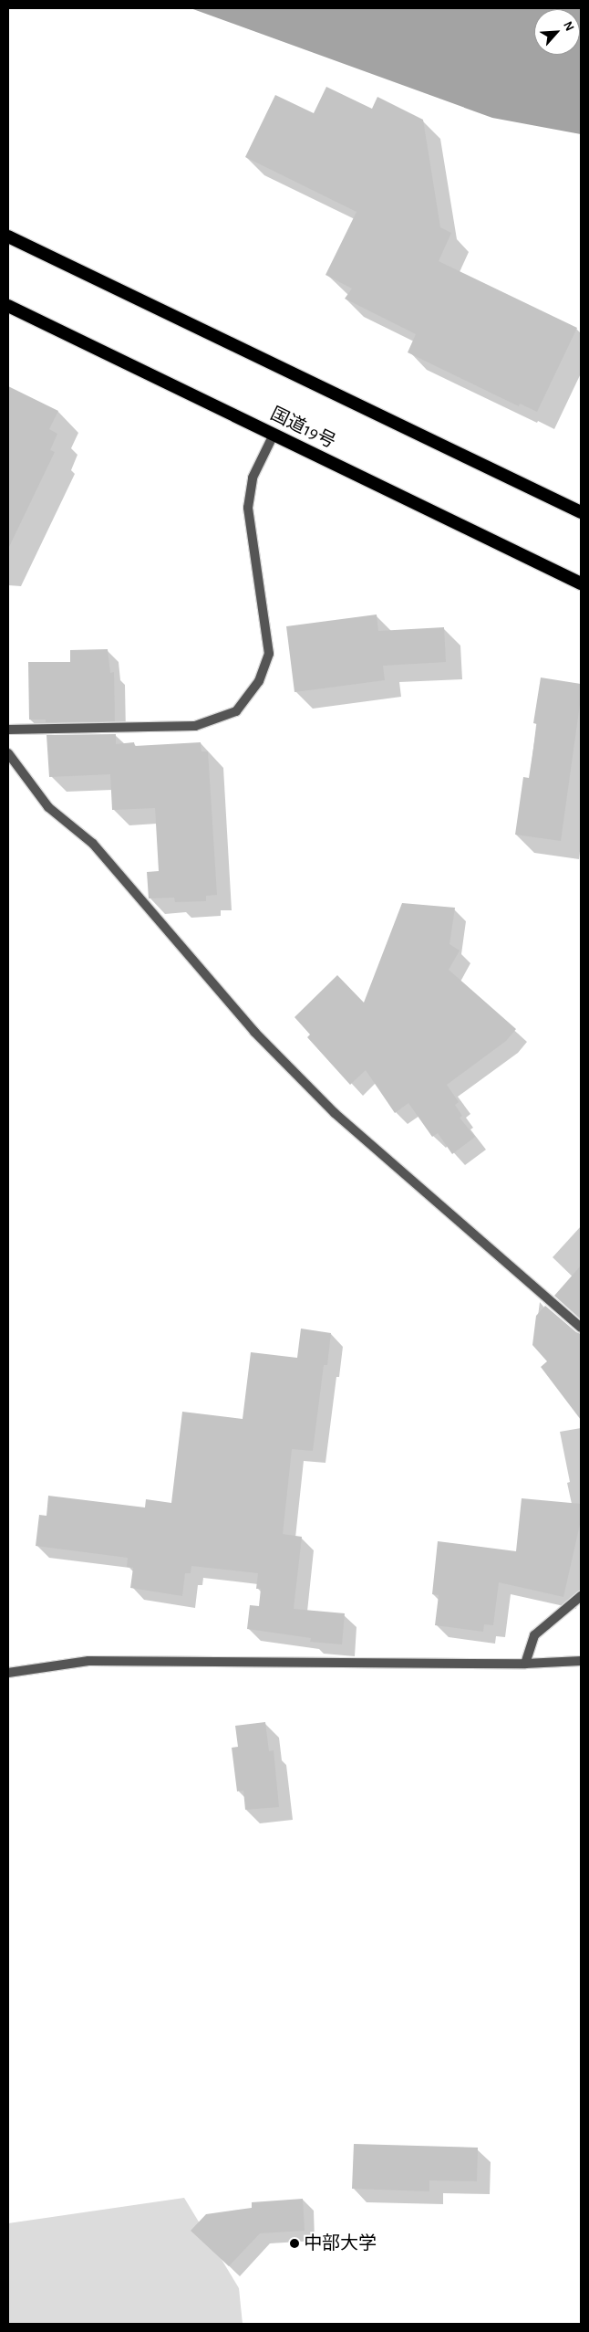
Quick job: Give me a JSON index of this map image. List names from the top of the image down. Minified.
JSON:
{"streets":{"highway":["国道19号"]},"places":["中部大学"],"north":"top right"}
